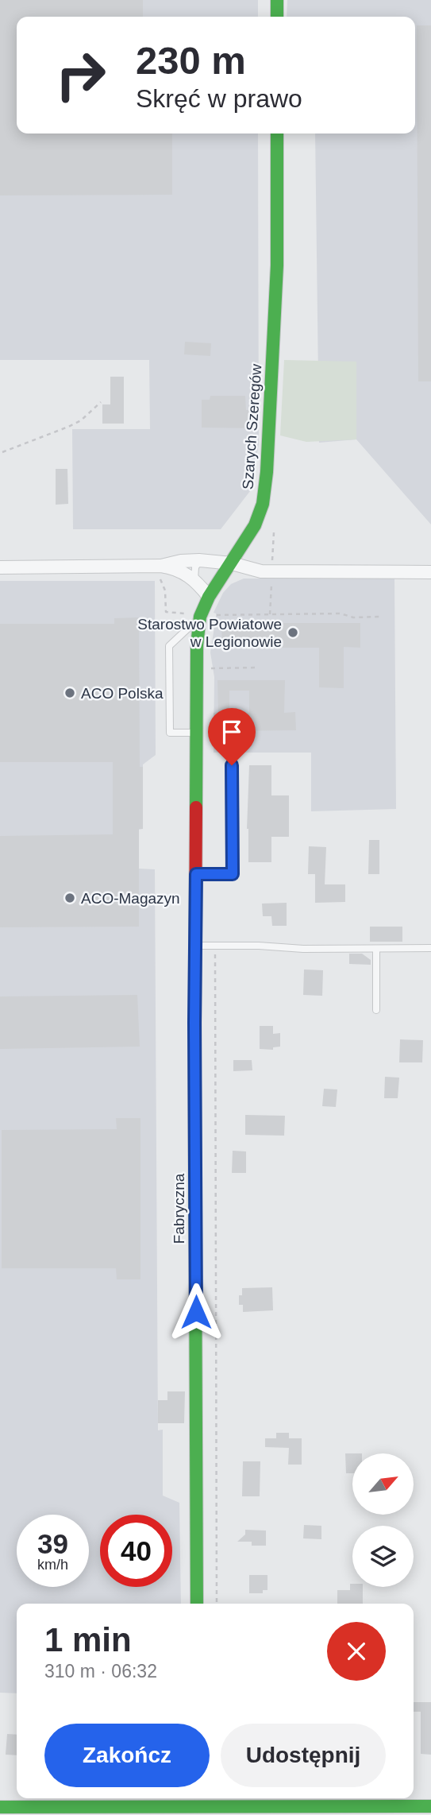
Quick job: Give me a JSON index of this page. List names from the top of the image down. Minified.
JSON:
{"streets":{"street":["Szarych Szeregów","Fabryczna"]},"crossings":[["Szarych Szeregów","Fabryczna"]],"places":["Starostwo Powiatowe w Legionowie","ACO Polska","ACO-Magazyn"],"north":"top right","page":{"turn":["230 m","Skręć w prawo"],"speed":"39 km/h","limit":"40","heading":["1 min","310 m · 06:32"],"buttons":["Zakończ","Udostępnij"]}}
